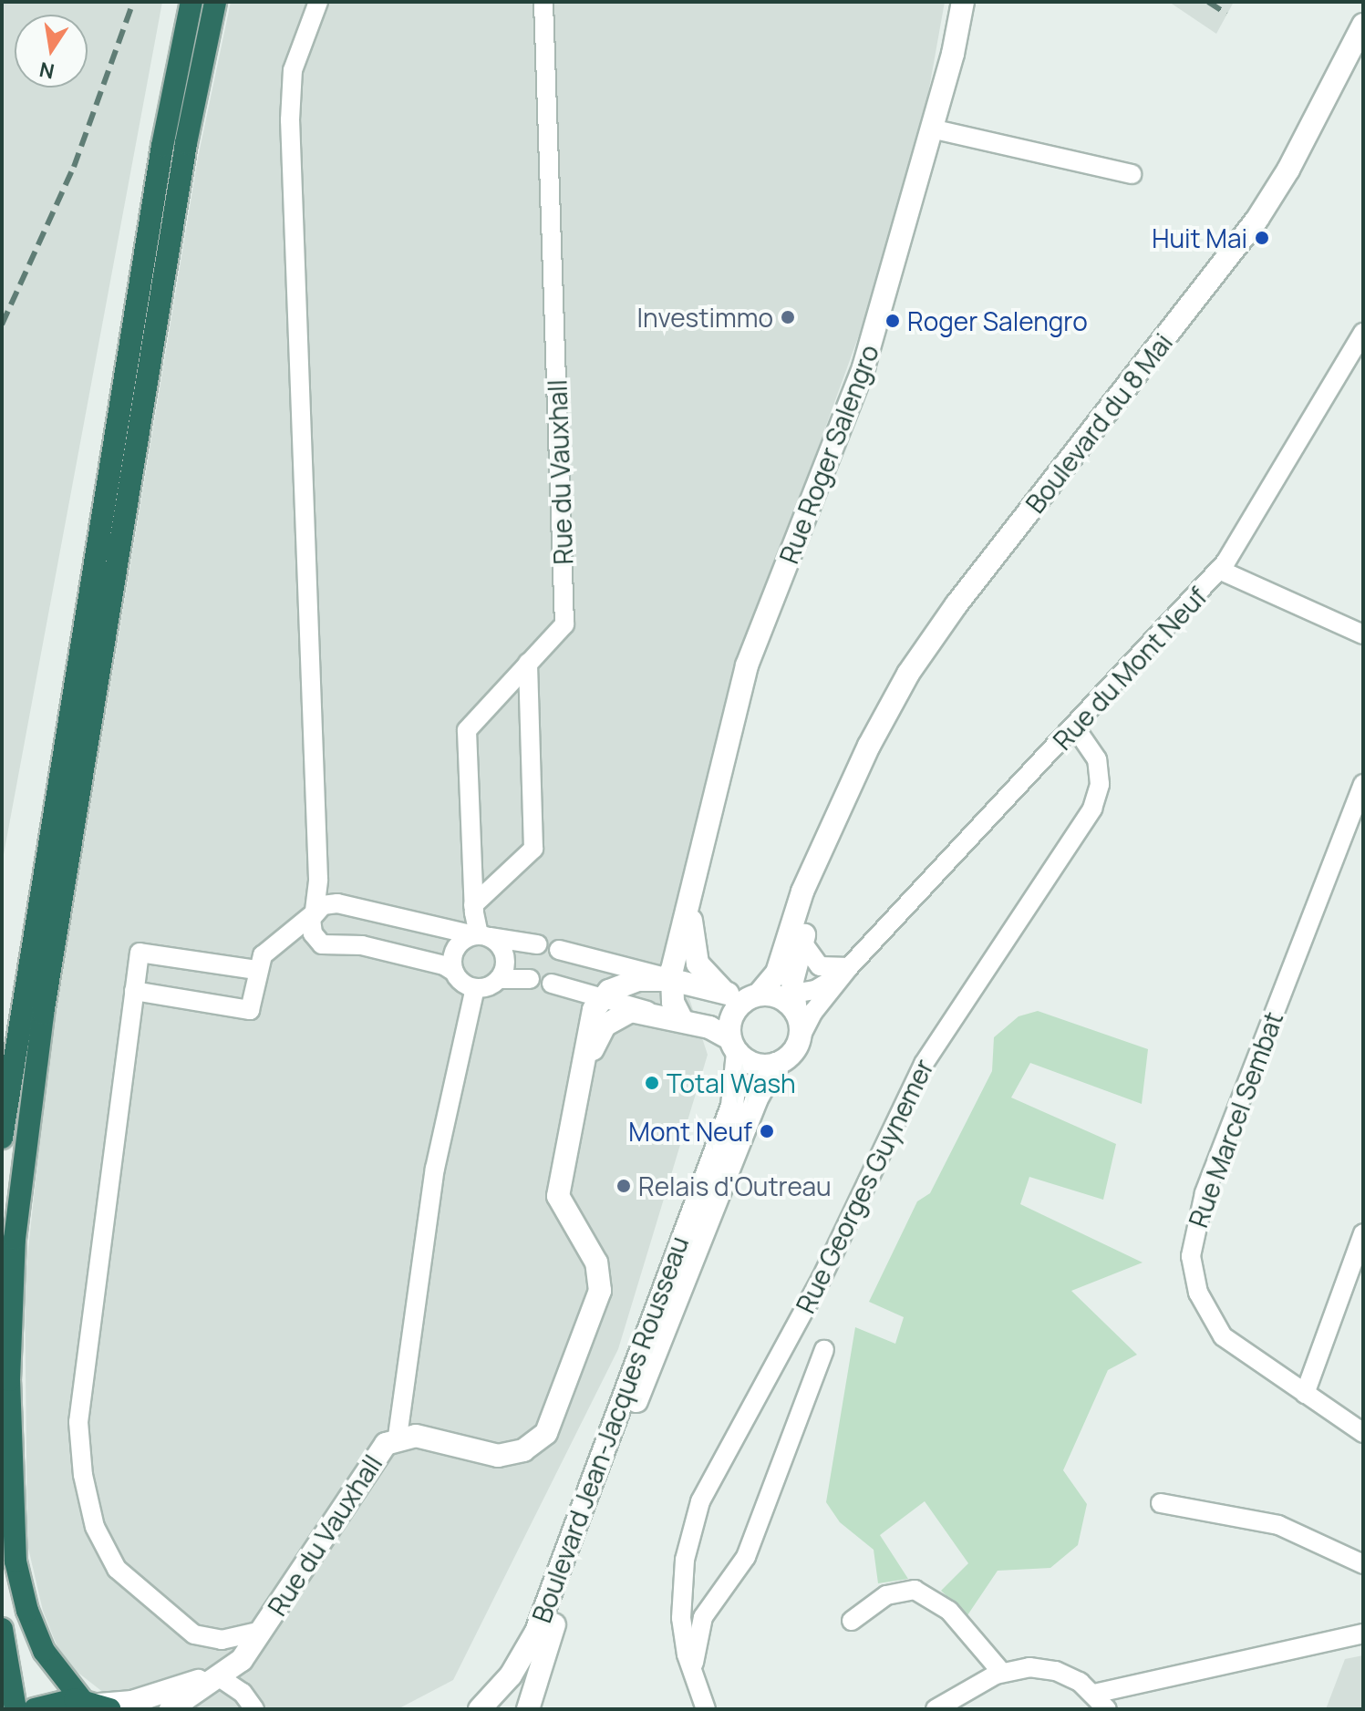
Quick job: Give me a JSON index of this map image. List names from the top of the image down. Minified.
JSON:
{"streets":{"main road":["Boulevard du 8 Mai","Rue Roger Salengro","Rue du Vauxhall","Boulevard Jean-Jacques Rousseau"],"street":["Rue du Mont Neuf","Rue Marcel Sembat","Rue Georges Guynemer"]},"crossings":[["Boulevard du 8 Mai","Rue du Vauxhall"],["Boulevard du 8 Mai","Rue du Mont Neuf"],["Boulevard du 8 Mai","Boulevard Jean-Jacques Rousseau"],["Rue Roger Salengro","Rue du Vauxhall"],["Rue du Vauxhall","Rue du Mont Neuf"],["Rue du Vauxhall","Boulevard Jean-Jacques Rousseau"],["Rue du Mont Neuf","Rue Georges Guynemer"],["Rue du Mont Neuf","Boulevard Jean-Jacques Rousseau"]],"places":["Huit Mai","Investimmo","Roger Salengro","Total Wash","Mont Neuf","Relais d'Outreau"],"north":"bottom"}
